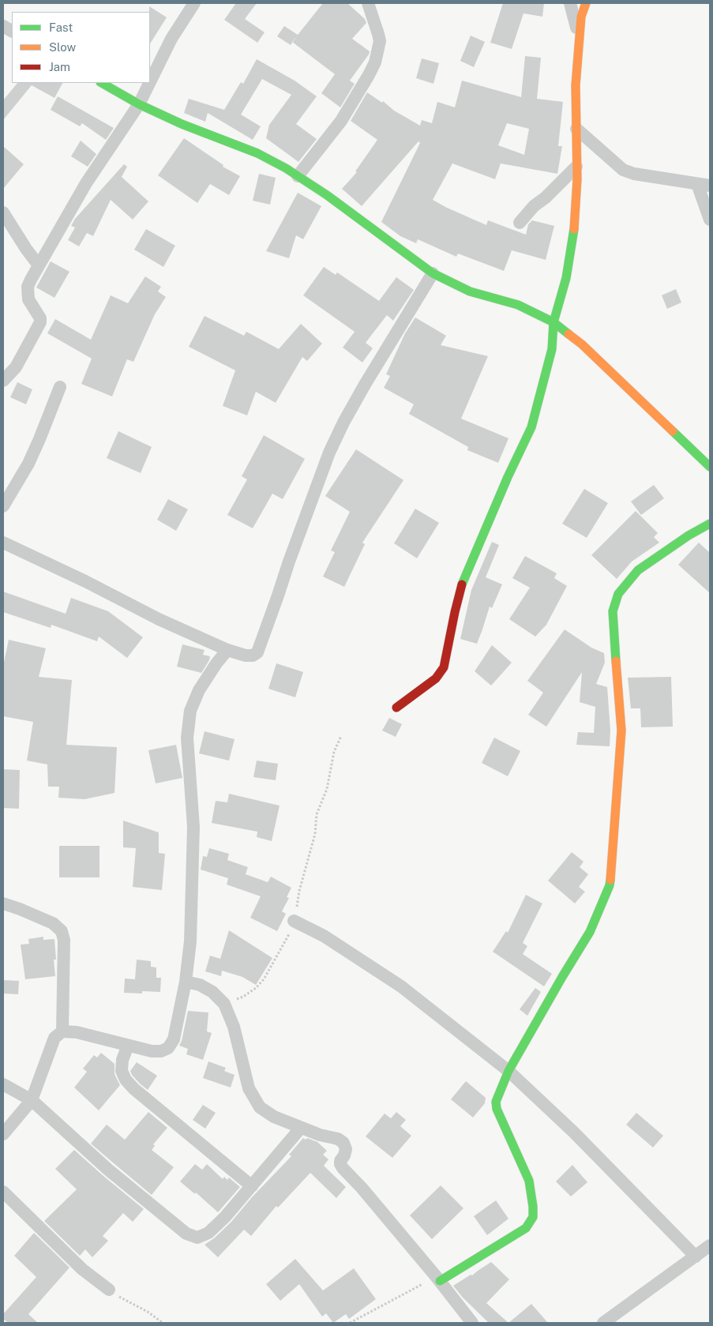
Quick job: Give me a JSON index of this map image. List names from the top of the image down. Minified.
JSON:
{"legend":["Fast","Slow","Jam"]}
